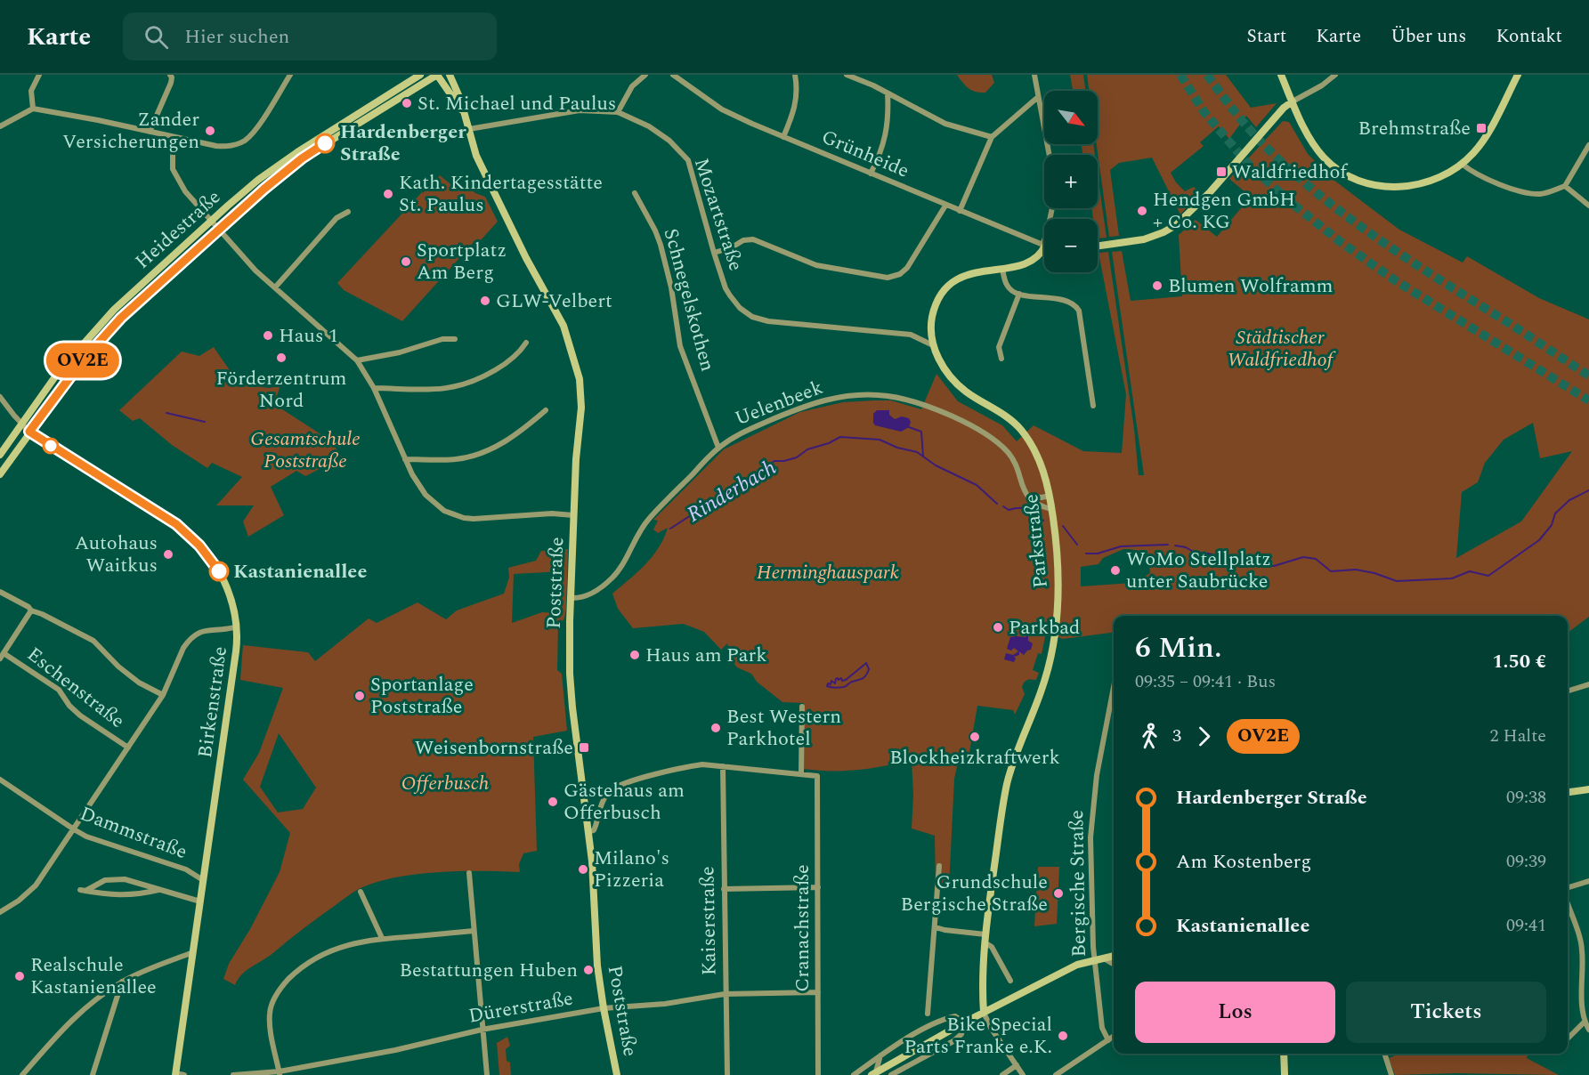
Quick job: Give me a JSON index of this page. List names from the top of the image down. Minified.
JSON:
{"streets":{"street":["Grünheide","Mozartstraße","Heidestraße","Schnegelskothen","Uelenbeek","Parkstraße","Poststraße","Eschenstraße","Birkenstraße","Dammstraße","Bergische Straße","Kaiserstraße","Cranachstraße","Dürerstraße"]},"crossings":[["Mozartstraße","Parkstraße"],["Mozartstraße","Poststraße"],["Heidestraße","Poststraße"],["Heidestraße","Birkenstraße"],["Schnegelskothen","Uelenbeek"],["Uelenbeek","Poststraße"],["Poststraße","Dürerstraße"],["Birkenstraße","Dammstraße"],["Kaiserstraße","Dürerstraße"],["Cranachstraße","Dürerstraße"]],"water":["Rinderbach"],"parks":["Städtischer Waldfriedhof","Gesamtschule Poststraße","Herminghauspark","Offerbusch"],"places":{"other":["St. Michael und Paulus","Zander Versicherungen","Hardenberger Straße","Kath. Kindertagesstätte St. Paulus","Hendgen GmbH + Co. KG","Sportplatz Am Berg","Blumen Wolframm","GLW-Velbert","Haus 1","Förderzentrum Nord","Autohaus Waitkus","WoMo Stellplatz unter Saubrücke","Kastanienallee","Parkbad","Haus am Park","Sportanlage Poststraße","Best Western Parkhotel","Blockheizkraftwerk","Gästehaus am Offerbusch","Milano's Pizzeria","Grundschule Bergische Straße","Bestattungen Huben","Realschule Kastanienallee","Bike Special Parts Franke e.K."],"transit":["Brehmstraße","Waldfriedhof","Weisenbornstraße"]},"lines":["bus line OV2E"],"north":"bottom right","page":{"header":"Karte","search":"Hier suchen","nav":["Start","Karte","Über uns","Kontakt"],"on_map":"OV2E","map_buttons":["+","−"],"heading":["6 Min.","09:35 – 09:41 · Bus","1.50 €"],"legs":["3","OV2E","2 Halte"],"list":[{"name":"Hardenberger Straße","value":"09:38"},{"name":"Am Kostenberg","value":"09:39"},{"name":"Kastanienallee","value":"09:41"}],"buttons":["Los","Tickets"]}}
